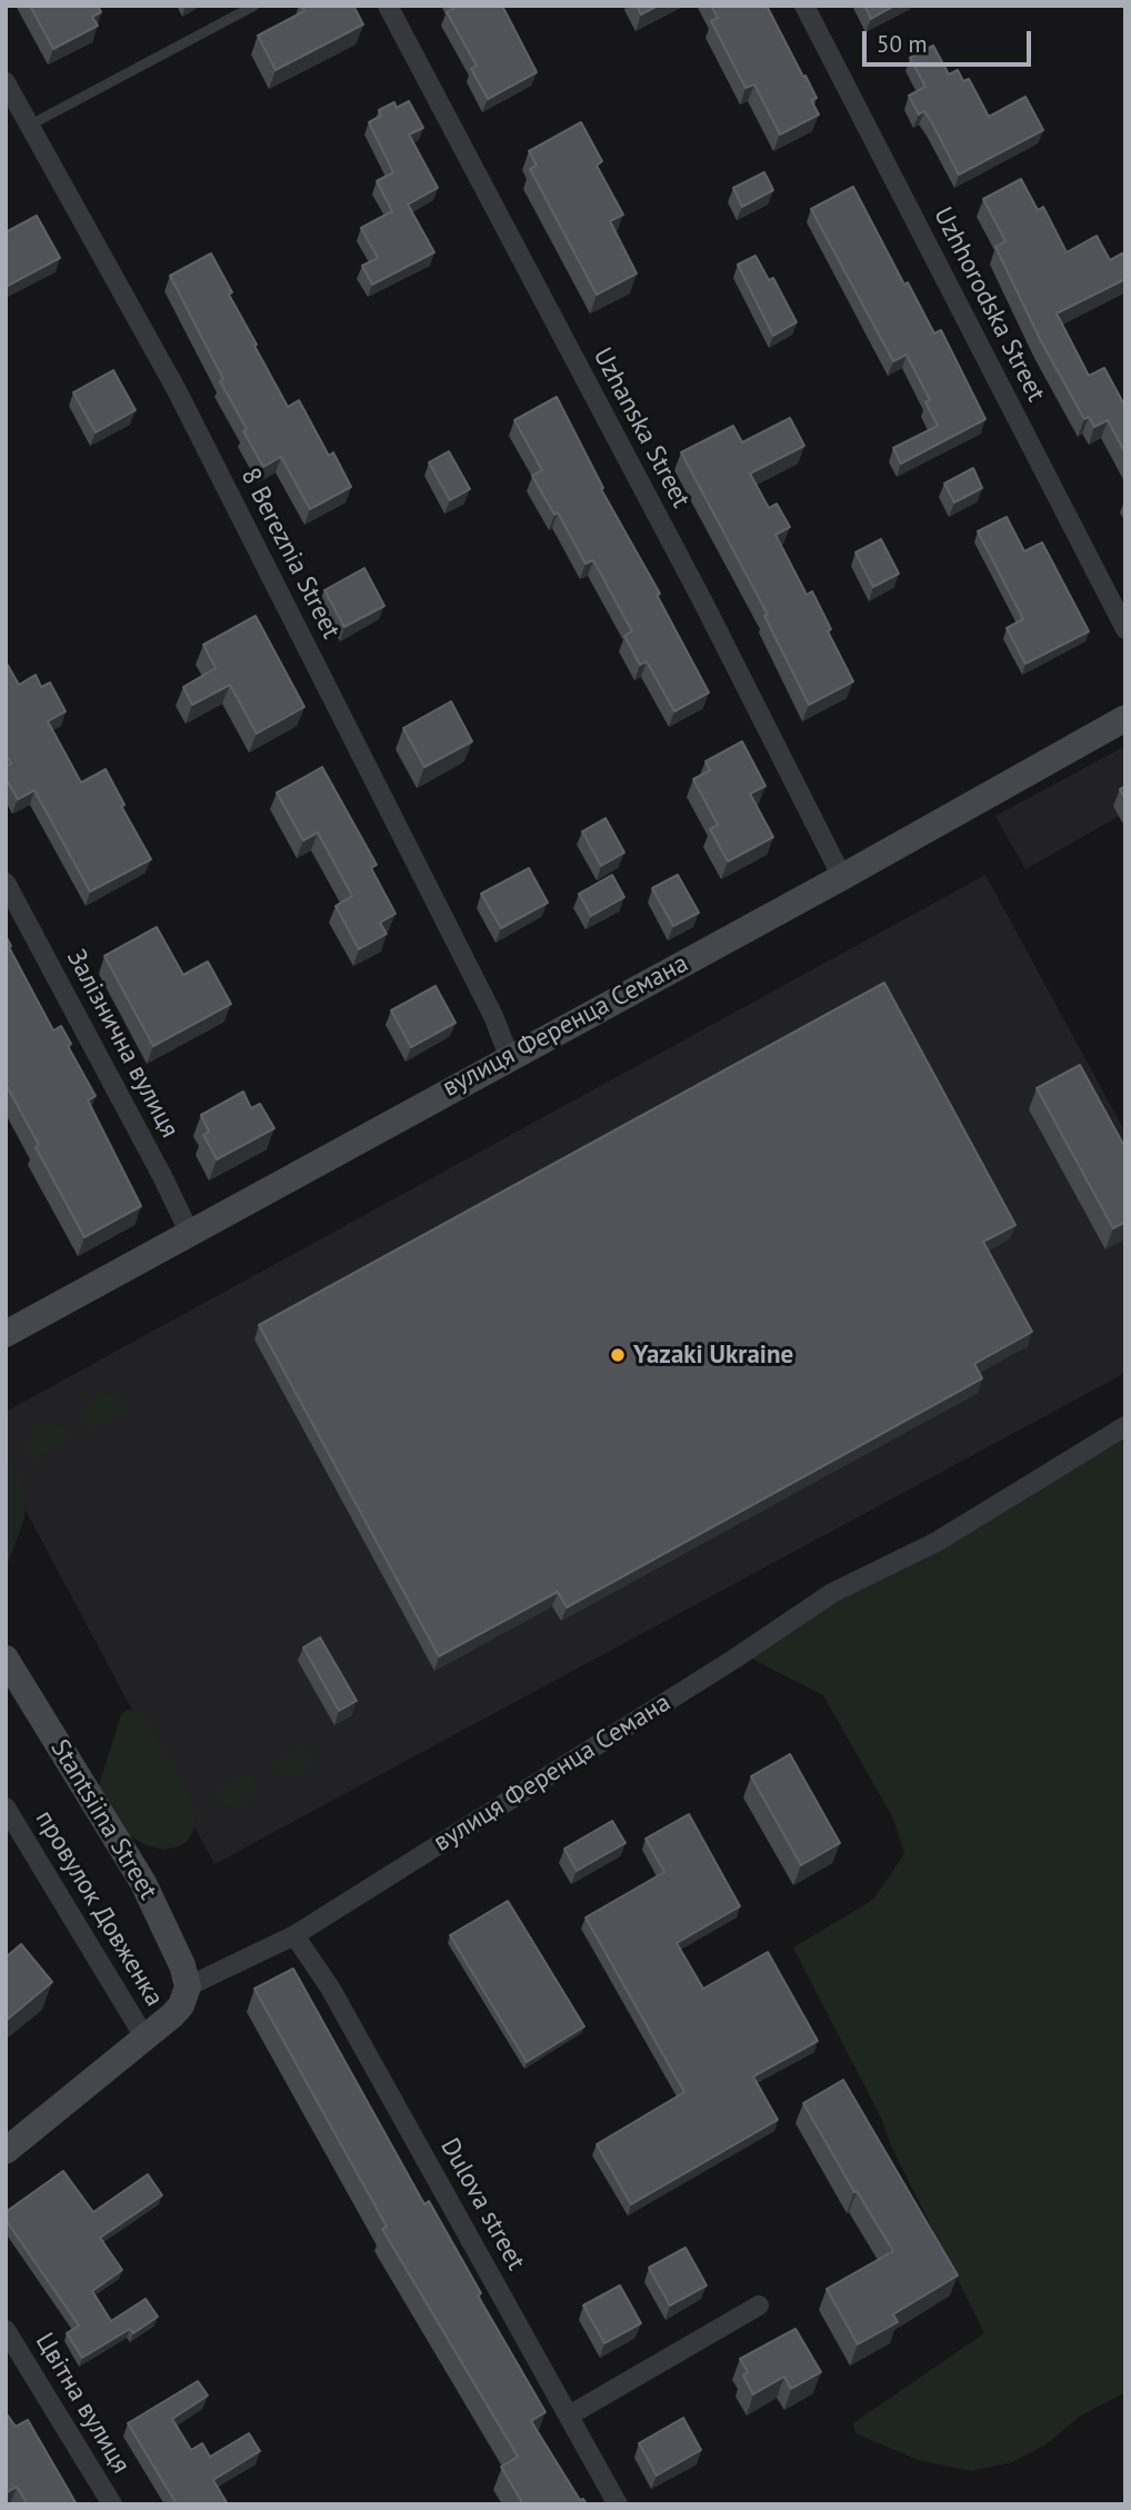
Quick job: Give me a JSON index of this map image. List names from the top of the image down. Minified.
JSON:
{"streets":{"street":["Uzhhorodska Street","Uzhanska Street","8 Bereznia Street","вулиця Ференца Семана","Залізнична вулиця","Stantsiina Street","провулок Довженка","Dulova street","Цвітна вулиця"]},"crossings":[["Uzhanska Street","вулиця Ференца Семана"],["8 Bereznia Street","вулиця Ференца Семана"],["вулиця Ференца Семана","Залізнична вулиця"],["вулиця Ференца Семана","Stantsiina Street"],["вулиця Ференца Семана","Dulova street"]],"places":["Yazaki Ukraine"],"scale_bar":"50 m"}
